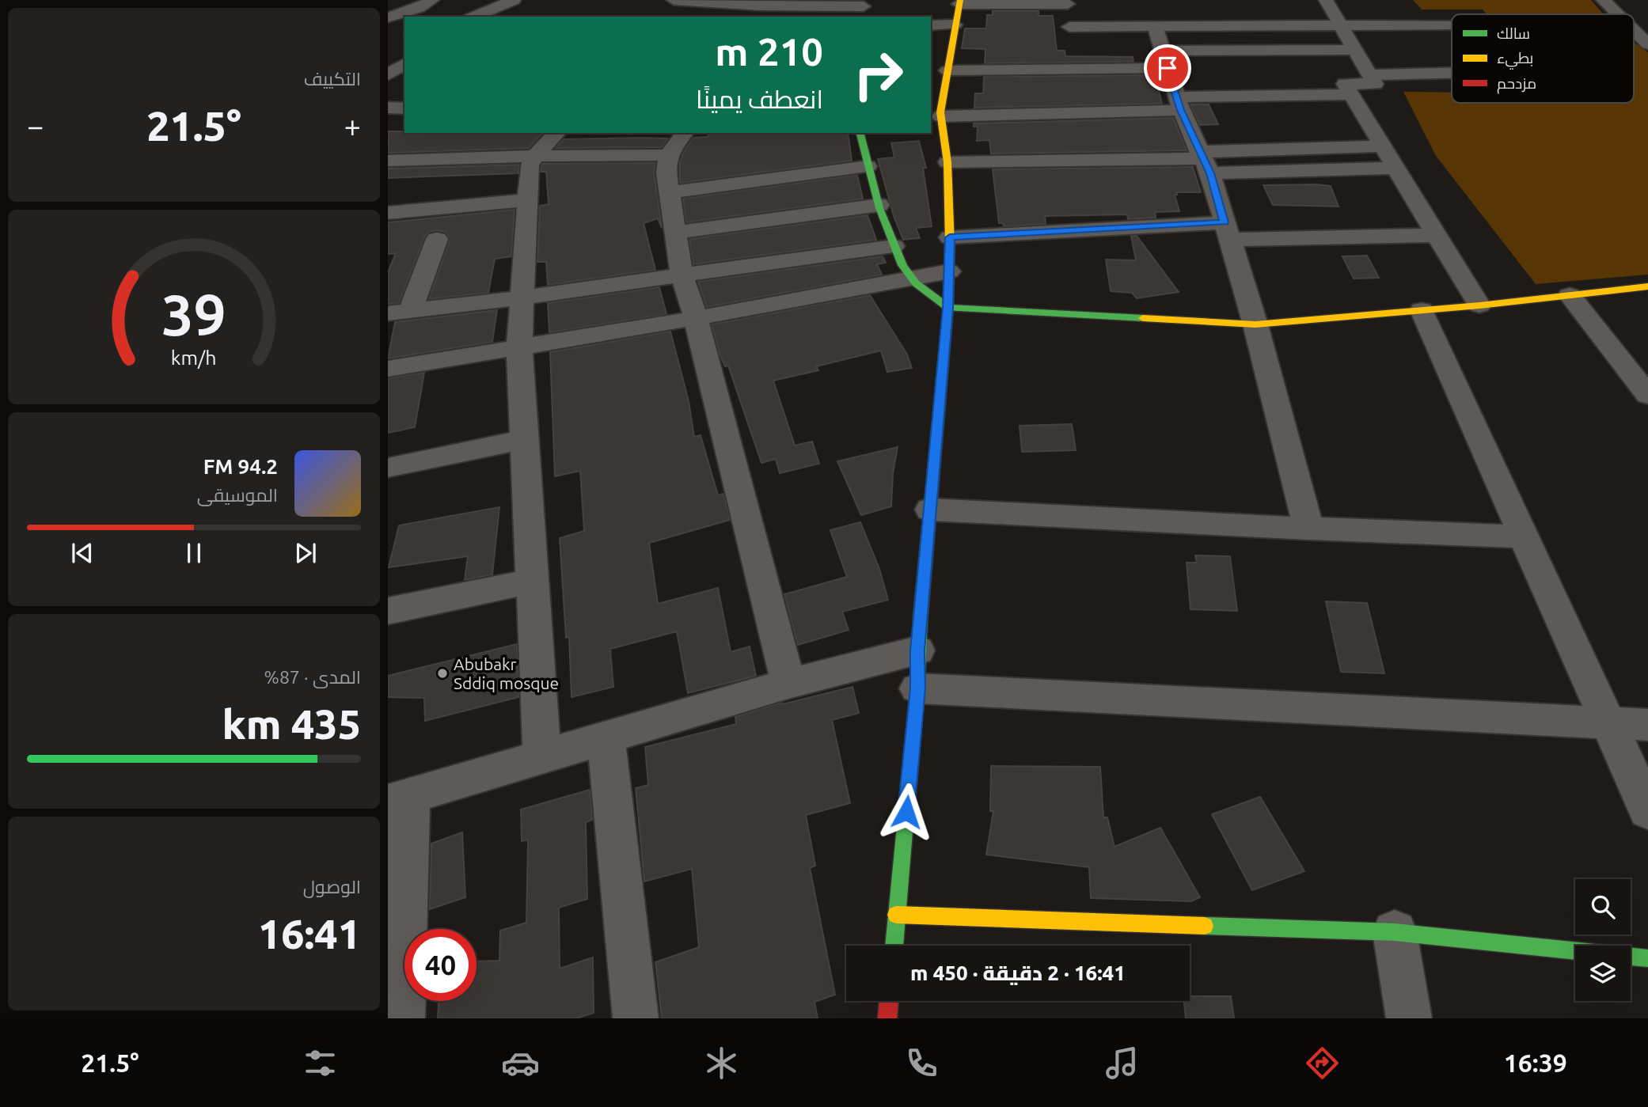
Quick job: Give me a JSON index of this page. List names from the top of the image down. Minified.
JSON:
{"places":["Abubakr Sddiq mosque"],"legend":["سالك","بطيء","مزدحم"],"page":{"tile":["التكييف",["المدى · 87%","435 km"],["الوصول","16:41"]],"turn":["210 m","انعطف يمينًا"],"heat":["−","21.5°","+"],"song":["94.2 FM","الموسيقى"],"limit":"40","trip":"16:41 · 2 دقيقة · 450 m","tabs":["16:39","21.5°"],"gauge":["39","km/h"]}}
